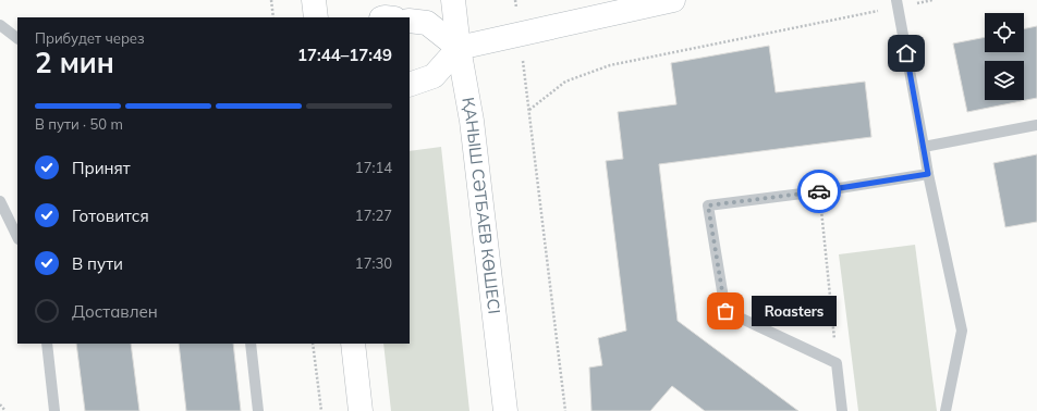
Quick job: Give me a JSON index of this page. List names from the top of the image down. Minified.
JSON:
{"streets":{"main road":["ҚАНЫШ СӘТБАЕВ КӨШЕСІ"]},"places":["Roasters"],"page":{"heading":["2 мин","Прибудет через","17:44–17:49"],"bar":"В пути · 50 m","list":[["Принят","17:14"],["Готовится","17:27"],["В пути","17:30"],"Доставлен"],"bubble":"Roasters"}}
